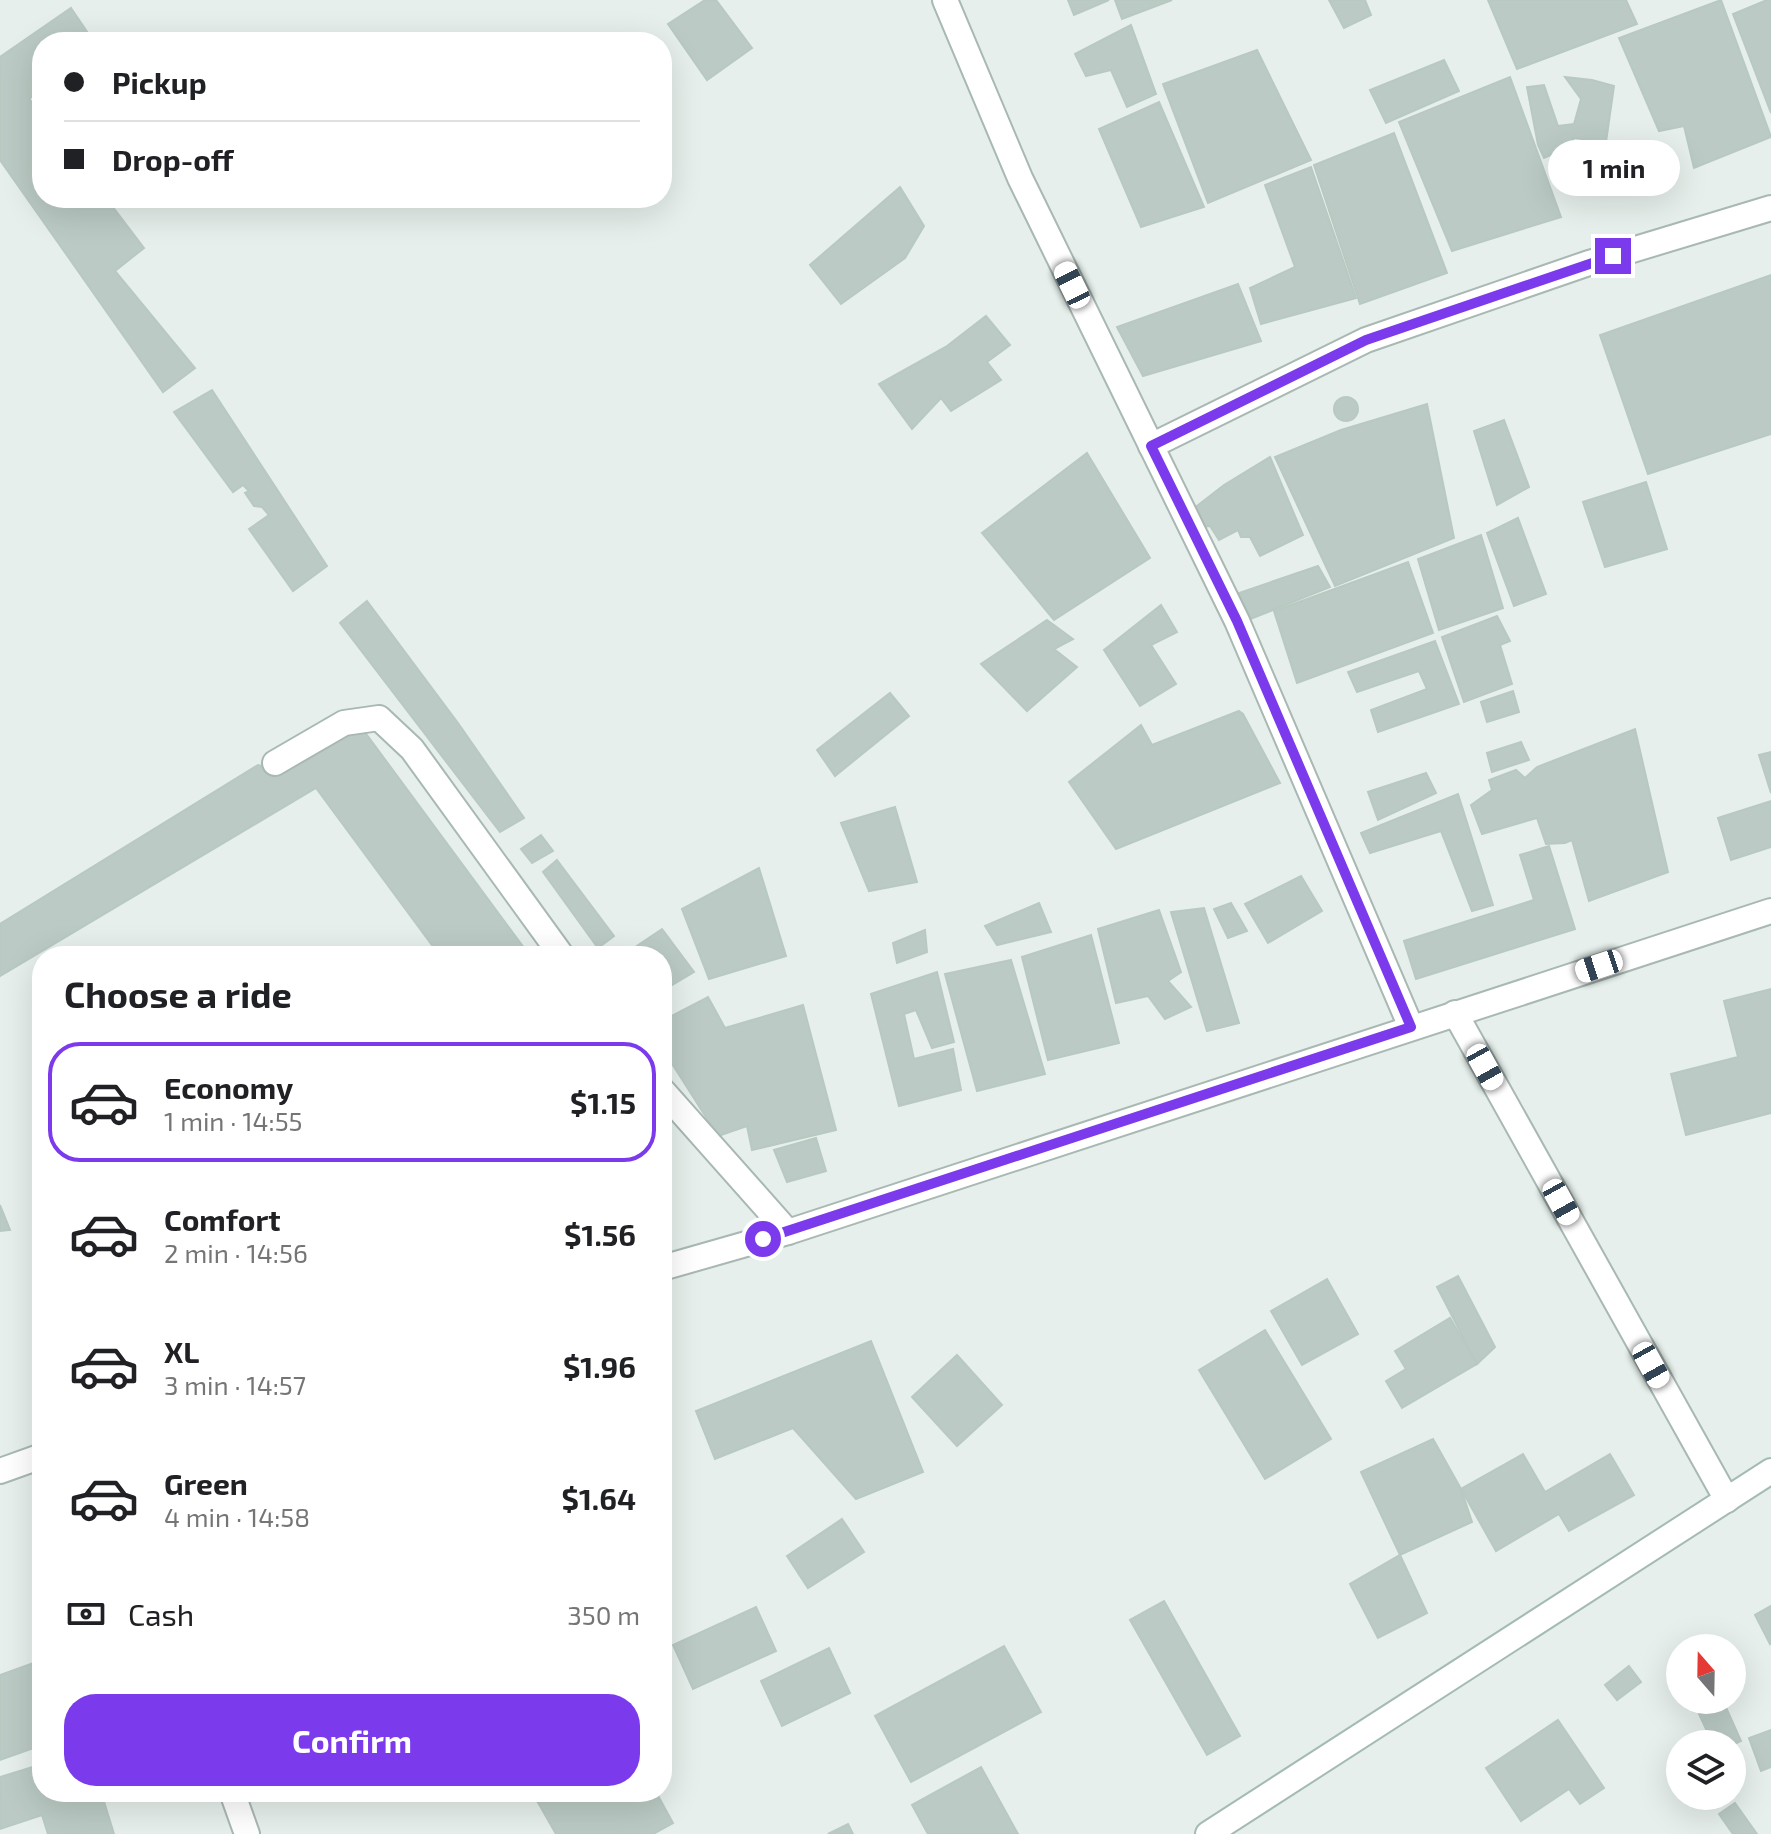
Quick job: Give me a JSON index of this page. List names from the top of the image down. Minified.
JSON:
{"north":"top","page":{"banner":["Pickup","Drop-off"],"bubble":"1 min","heading":"Choose a ride","list":[{"name":"Economy","note":"1 min · 14:55","value":"$1.15"},{"name":"Comfort","note":"2 min · 14:56","value":"$1.56"},{"name":"XL","note":"3 min · 14:57","value":"$1.96"},{"name":"Green","note":"4 min · 14:58","value":"$1.64"}],"pay":["Cash","350 m"],"buttons":"Confirm"}}
